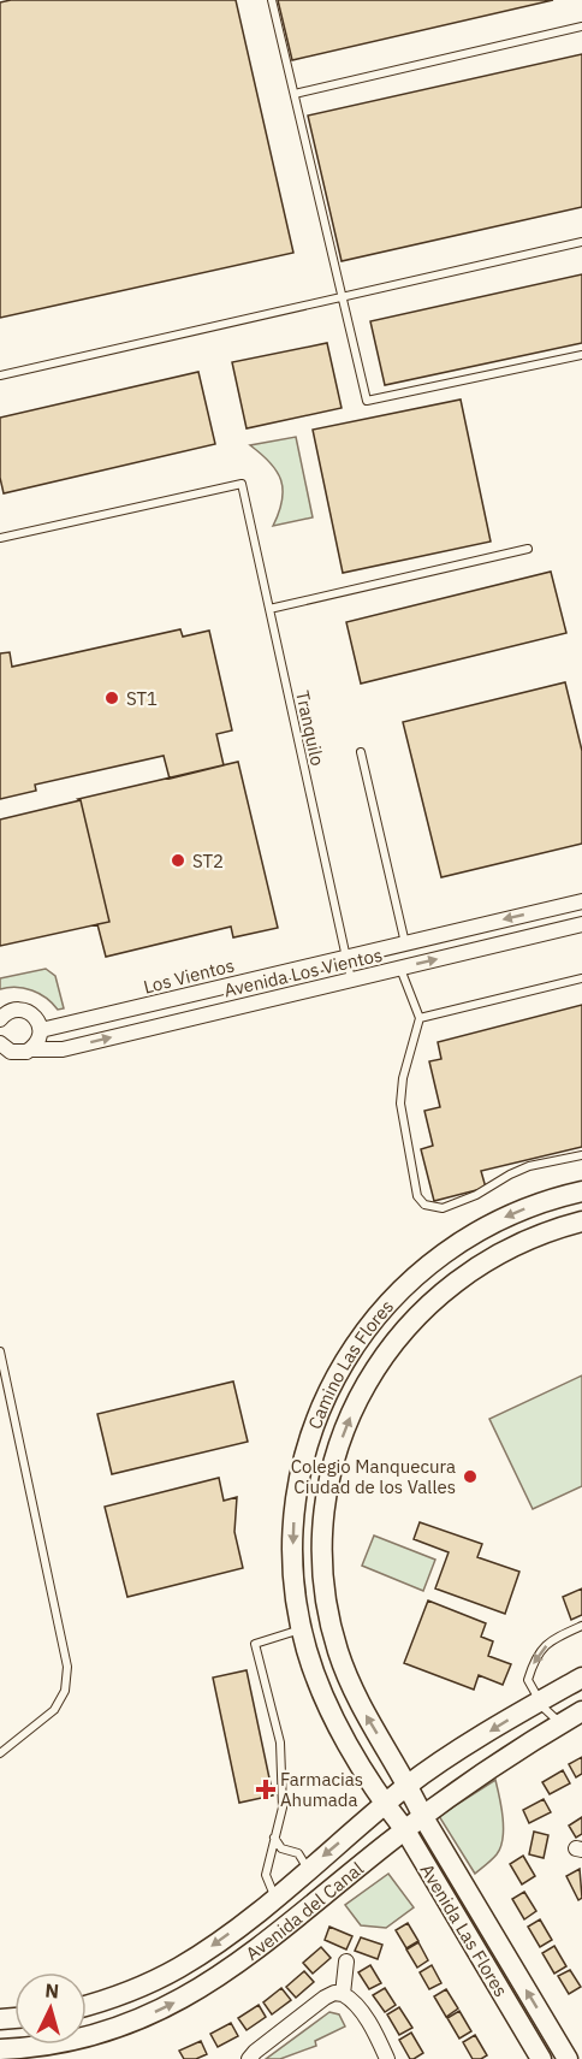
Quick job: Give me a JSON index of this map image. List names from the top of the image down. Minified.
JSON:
{"streets":{"street":["Avenida Los Vientos","Los Vientos","Camino Las Flores","Avenida del Canal","Avenida Las Flores"],"lane":["Tranquilo"]},"crossings":[["Tranquilo","Avenida Los Vientos"],["Tranquilo","Los Vientos"],["Avenida Los Vientos","Los Vientos"],["Camino Las Flores","Avenida del Canal"],["Camino Las Flores","Avenida Las Flores"],["Avenida del Canal","Avenida Las Flores"]],"places":{"other":["ST1","ST2","Colegio Manquecura Ciudad de los Valles"],"health":["Farmacias Ahumada"]},"north":"top"}
